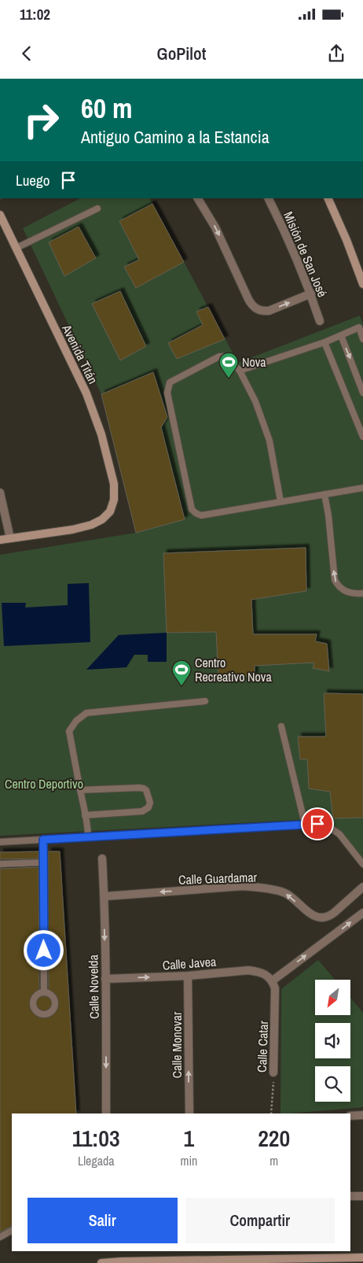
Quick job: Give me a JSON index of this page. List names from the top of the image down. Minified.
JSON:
{"streets":{"street":["Misión de San José","Avenida Titán","Calle Guardamar","Calle Javea","Calle Novelda","Calle Monovar","Calle Catar"]},"crossings":[["Calle Guardamar","Calle Novelda"],["Calle Javea","Calle Novelda"],["Calle Javea","Calle Monovar"],["Calle Javea","Calle Catar"]],"one_way":["Calle Guardamar","Calle Javea","Calle Novelda","Calle Monovar"],"parks":["Centro Deportivo"],"places":{"sports":["Nova","Centro Recreativo Nova"]},"north":"bottom left","page":{"status":"11:02","header":"GoPilot","turn":["60 m","Antiguo Camino a la Estancia"],"then":"Luego","eta":["11:03","Llegada","1","min","220","m"],"buttons":["Salir","Compartir"]}}
